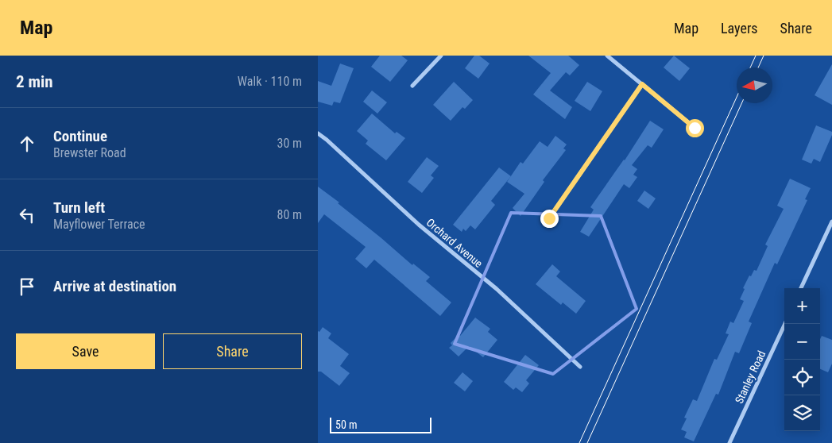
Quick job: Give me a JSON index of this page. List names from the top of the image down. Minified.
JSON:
{"streets":{"street":["Orchard Avenue","Stanley Road"]},"scale_bar":"50 m","north":"left","page":{"header":"Map","nav":["Map","Layers","Share"],"heading":["2 min","Walk · 110 m"],"list":[["Continue","Brewster Road","30 m"],["Turn left","Mayflower Terrace","80 m"],"Arrive at destination"],"map_buttons":["+","−"],"buttons":["Save","Share"],"scale":"50 m"}}
